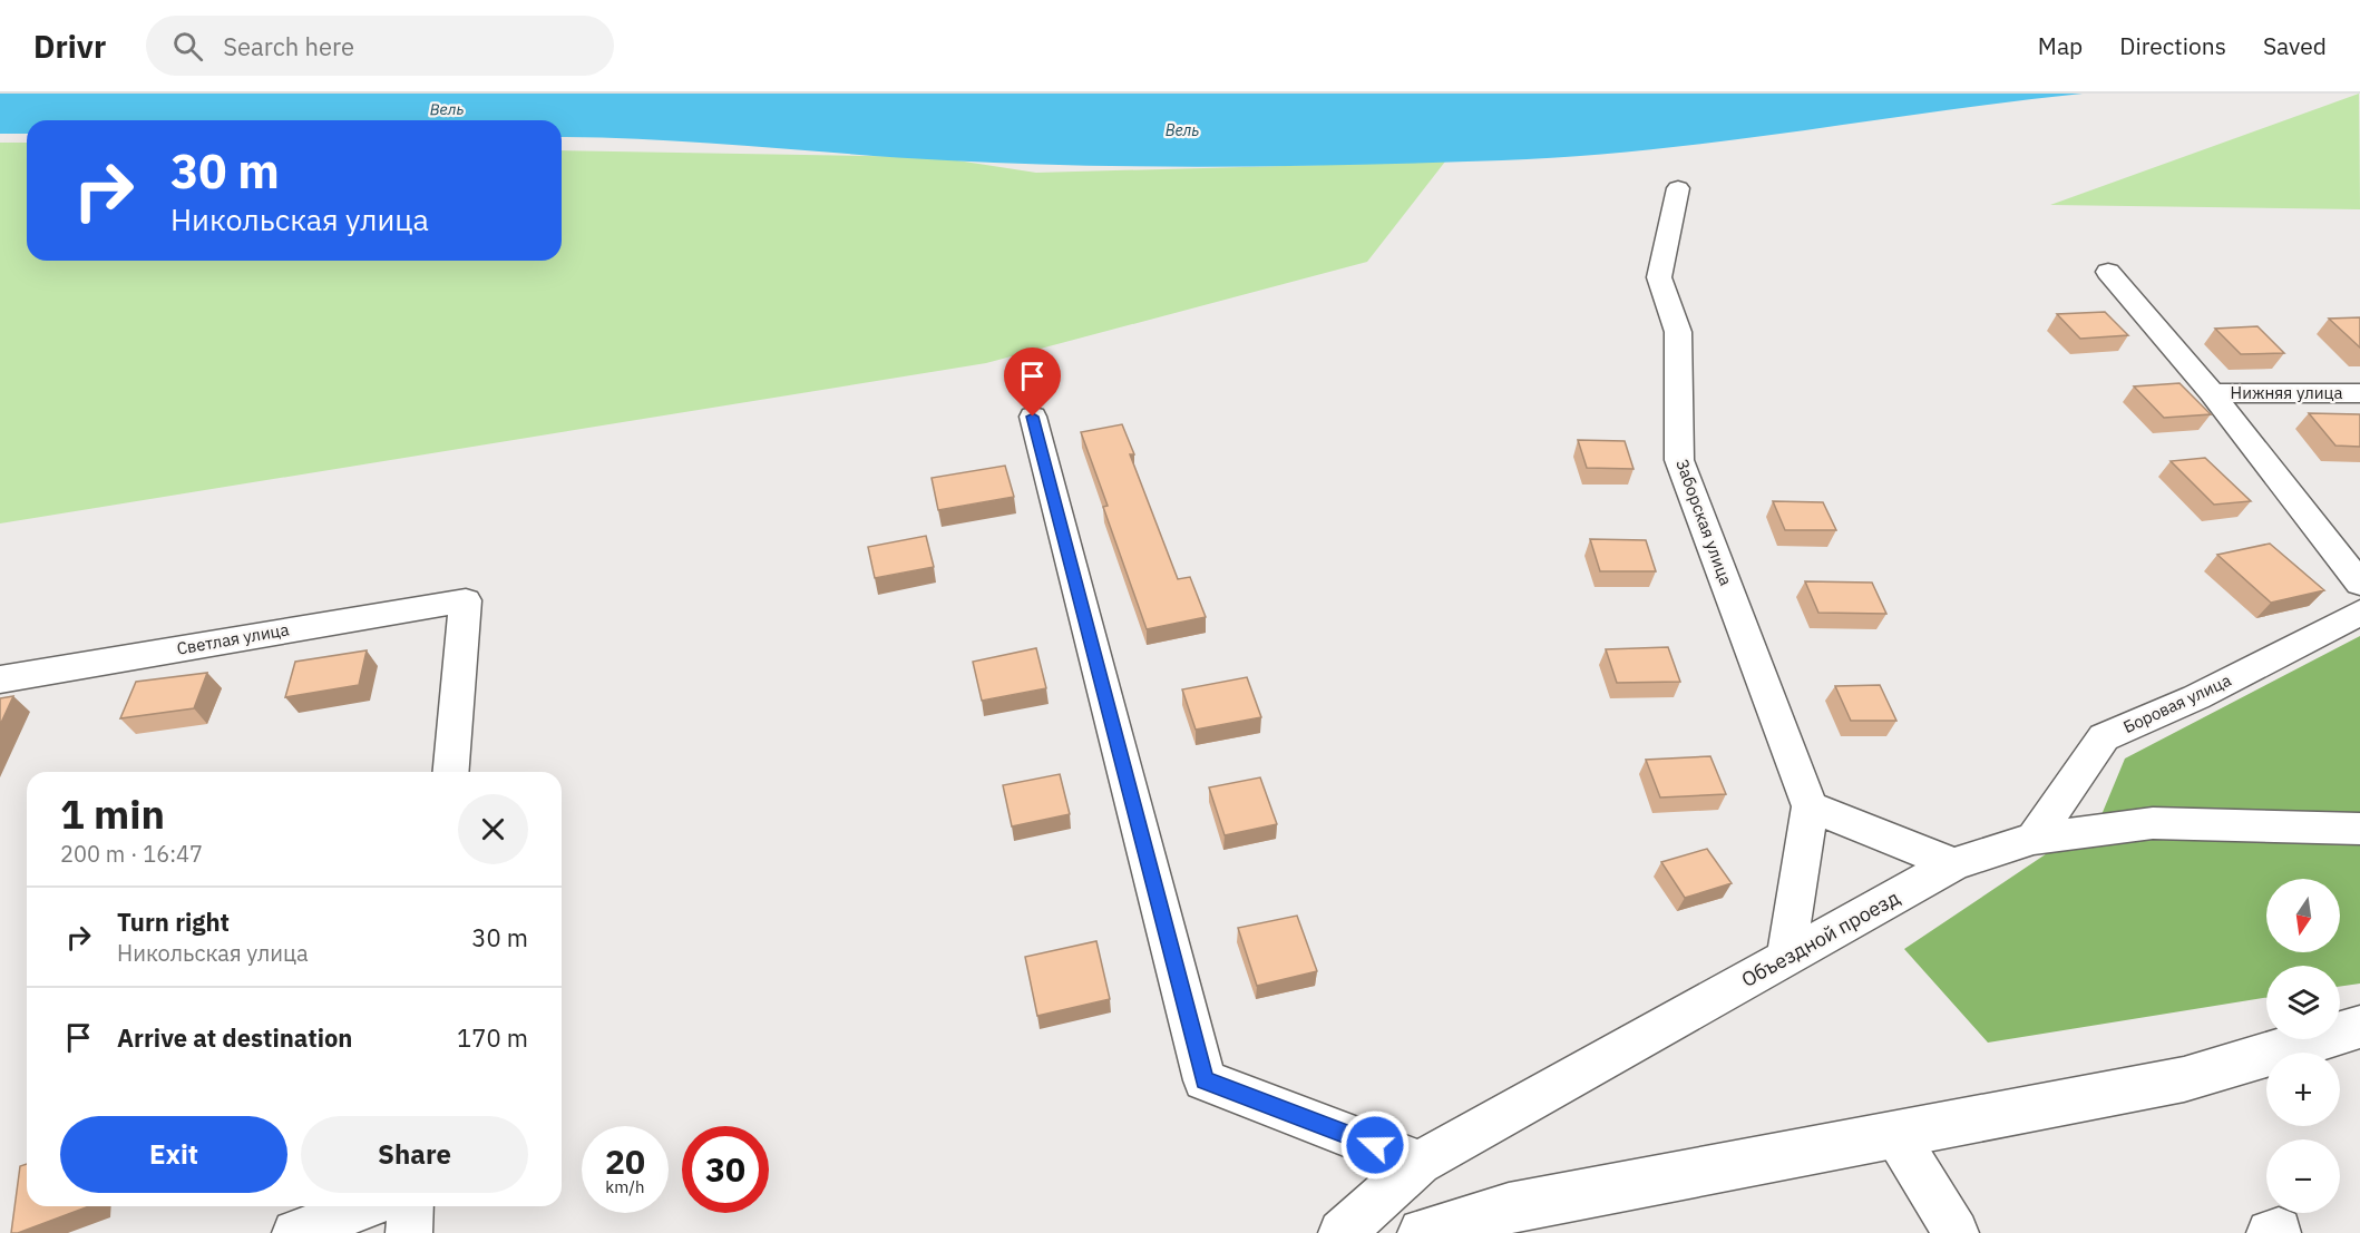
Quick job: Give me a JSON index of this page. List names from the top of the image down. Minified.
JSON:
{"streets":{"street":["Нижняя улица","Заборская улица","Светлая улица","Боровая улица","Объездной проезд"]},"crossings":[["Боровая улица","Объездной проезд"]],"water":["Вель"],"north":"bottom","page":{"header":"Drivr","search":"Search here","nav":["Map","Directions","Saved"],"turn":["30 m","Никольская улица"],"heading":["1 min","200 m · 16:47"],"map_buttons":["+","−"],"list":[{"name":"Turn right","note":"Никольская улица","value":"30 m"},{"name":"Arrive at destination","value":"170 m"}],"buttons":["Exit","Share"],"speed":"20 km/h","limit":"30"}}
